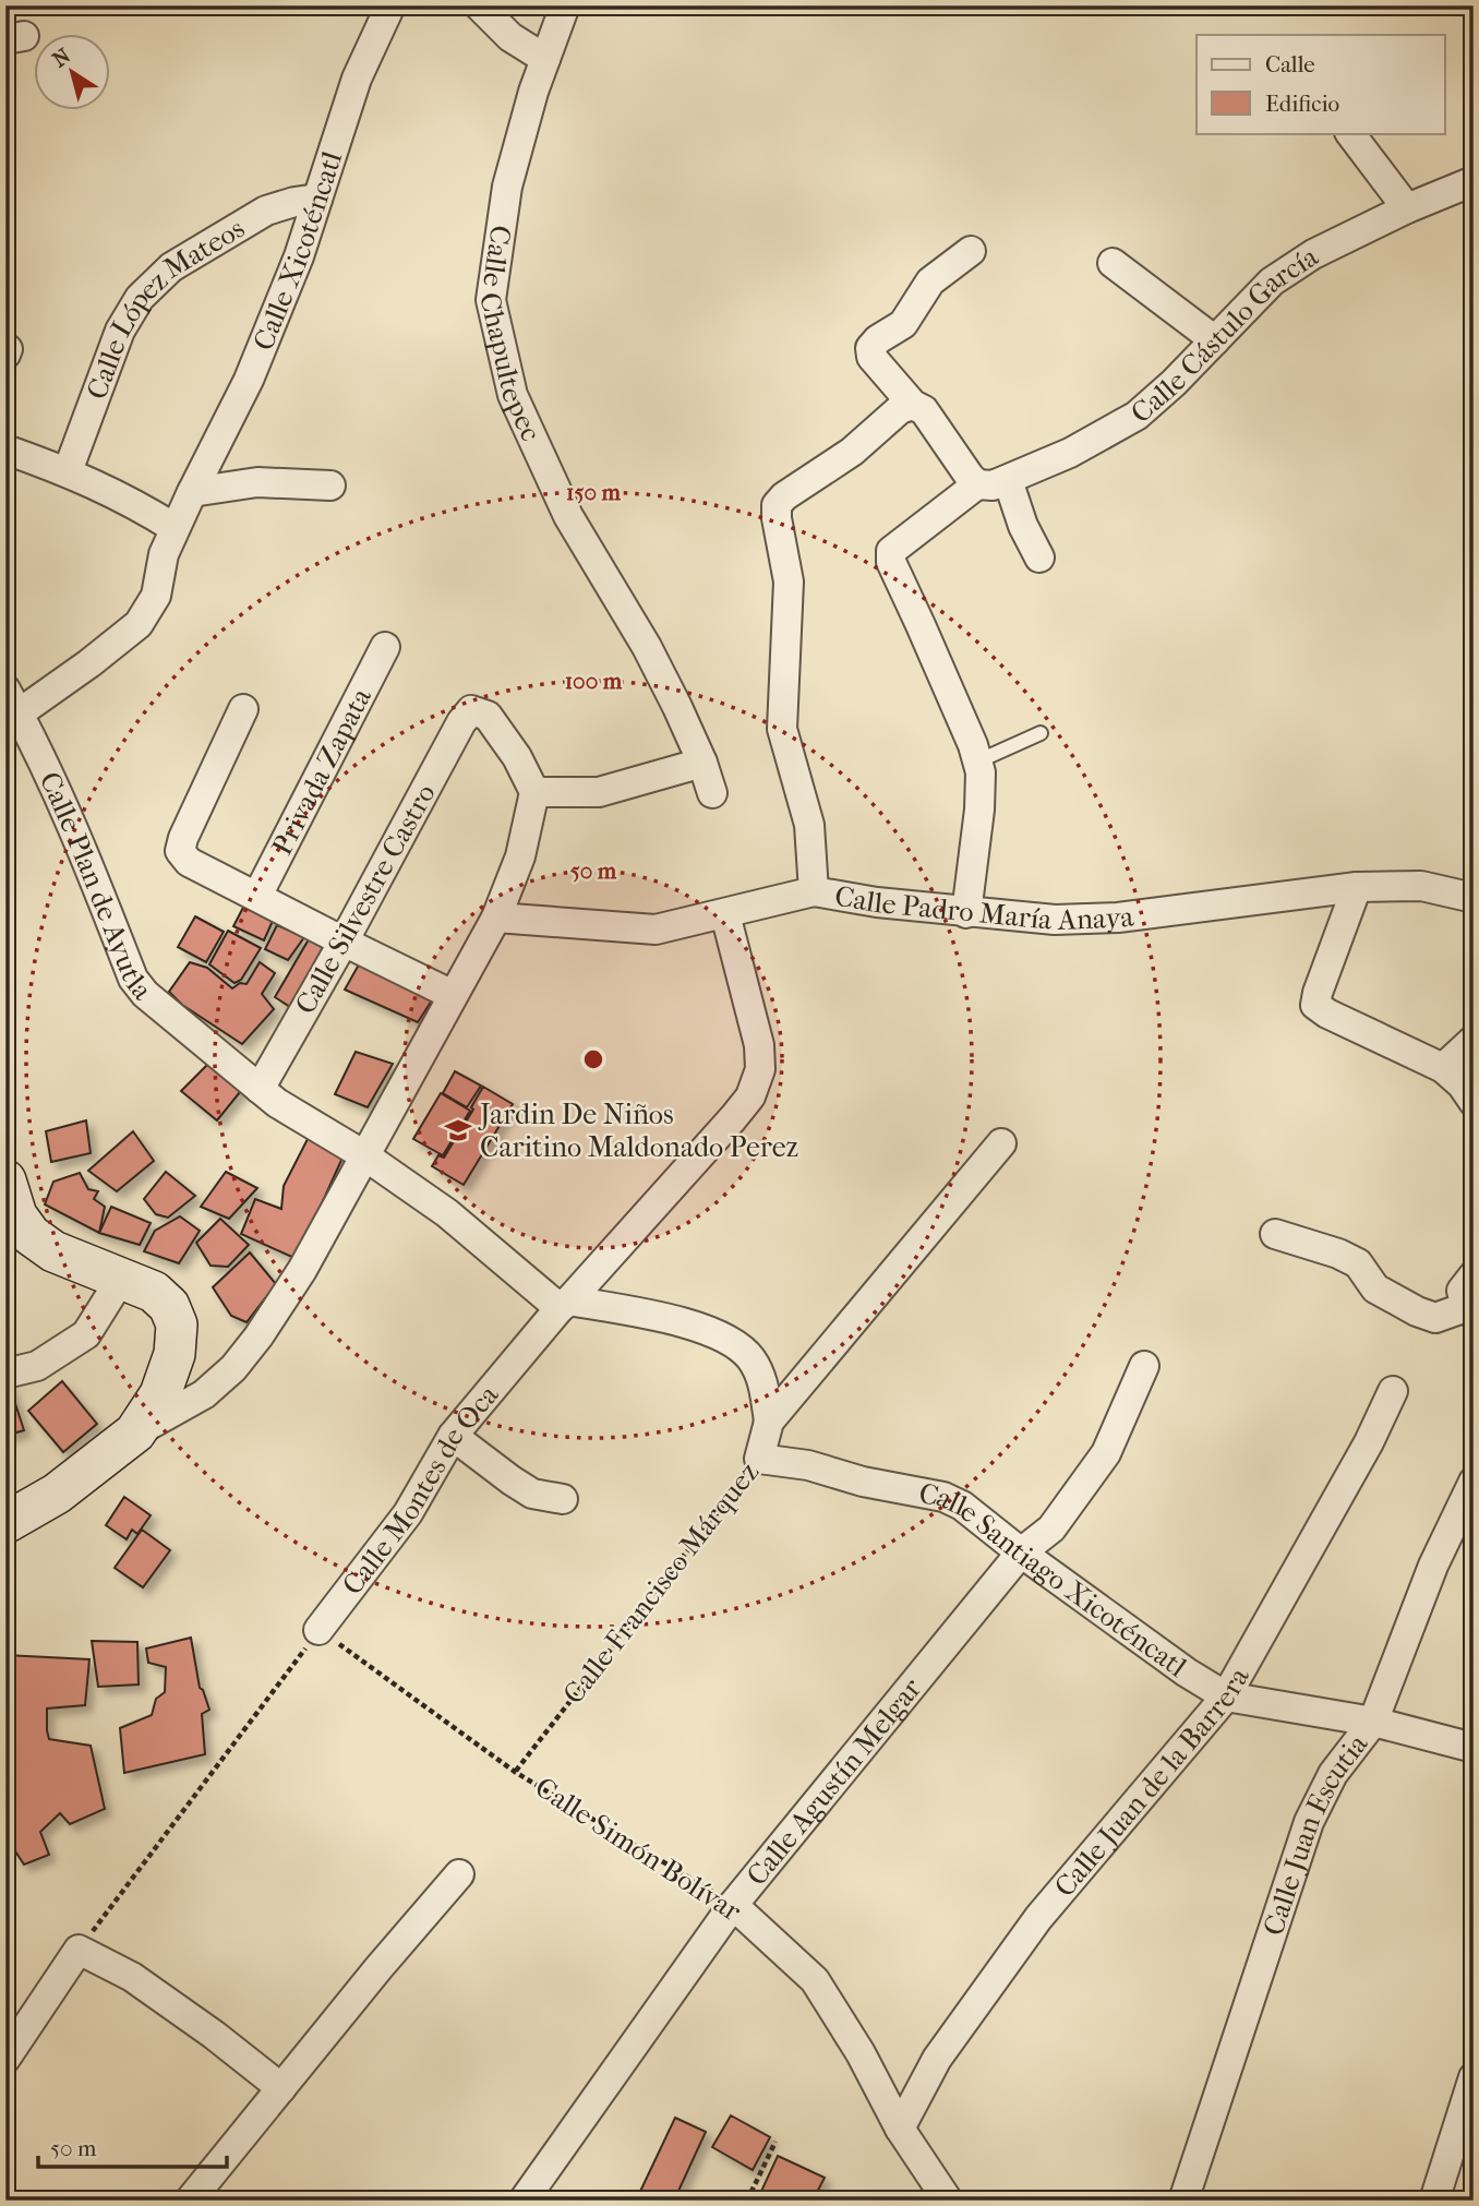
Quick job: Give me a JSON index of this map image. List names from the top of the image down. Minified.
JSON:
{"streets":{"street":["Calle Xicoténcatl","Calle López Mateos","Calle Chapultepec","Calle Cástulo García","Privada Zapata","Calle Plan de Ayutla","Calle Silvestre Castro","Calle Padro María Anaya","Calle Montes de Oca","Calle Francisco Márquez","Calle Santiago Xicoténcatl","Calle Juan de la Barrera","Calle Agustín Melgar","Calle Juan Escutia","Calle Simón Bolívar"]},"crossings":[["Calle Xicoténcatl","Calle López Mateos"],["Calle Xicoténcatl","Calle Plan de Ayutla"],["Calle Plan de Ayutla","Calle Silvestre Castro"],["Calle Plan de Ayutla","Calle Montes de Oca"],["Calle Plan de Ayutla","Calle Francisco Márquez"],["Calle Padro María Anaya","Calle Montes de Oca"],["Calle Montes de Oca","Calle Simón Bolívar"],["Calle Francisco Márquez","Calle Santiago Xicoténcatl"],["Calle Francisco Márquez","Calle Simón Bolívar"],["Calle Santiago Xicoténcatl","Calle Juan de la Barrera"],["Calle Santiago Xicoténcatl","Calle Agustín Melgar"],["Calle Santiago Xicoténcatl","Calle Juan Escutia"],["Calle Juan de la Barrera","Calle Simón Bolívar"],["Calle Agustín Melgar","Calle Simón Bolívar"]],"places":{"school or university":["Jardin De Niños Caritino Maldonado Perez"]},"legend":["Calle","Edificio"],"scale_bar":"50 m","north":"top left","rings":["150 m","100 m","50 m"]}
